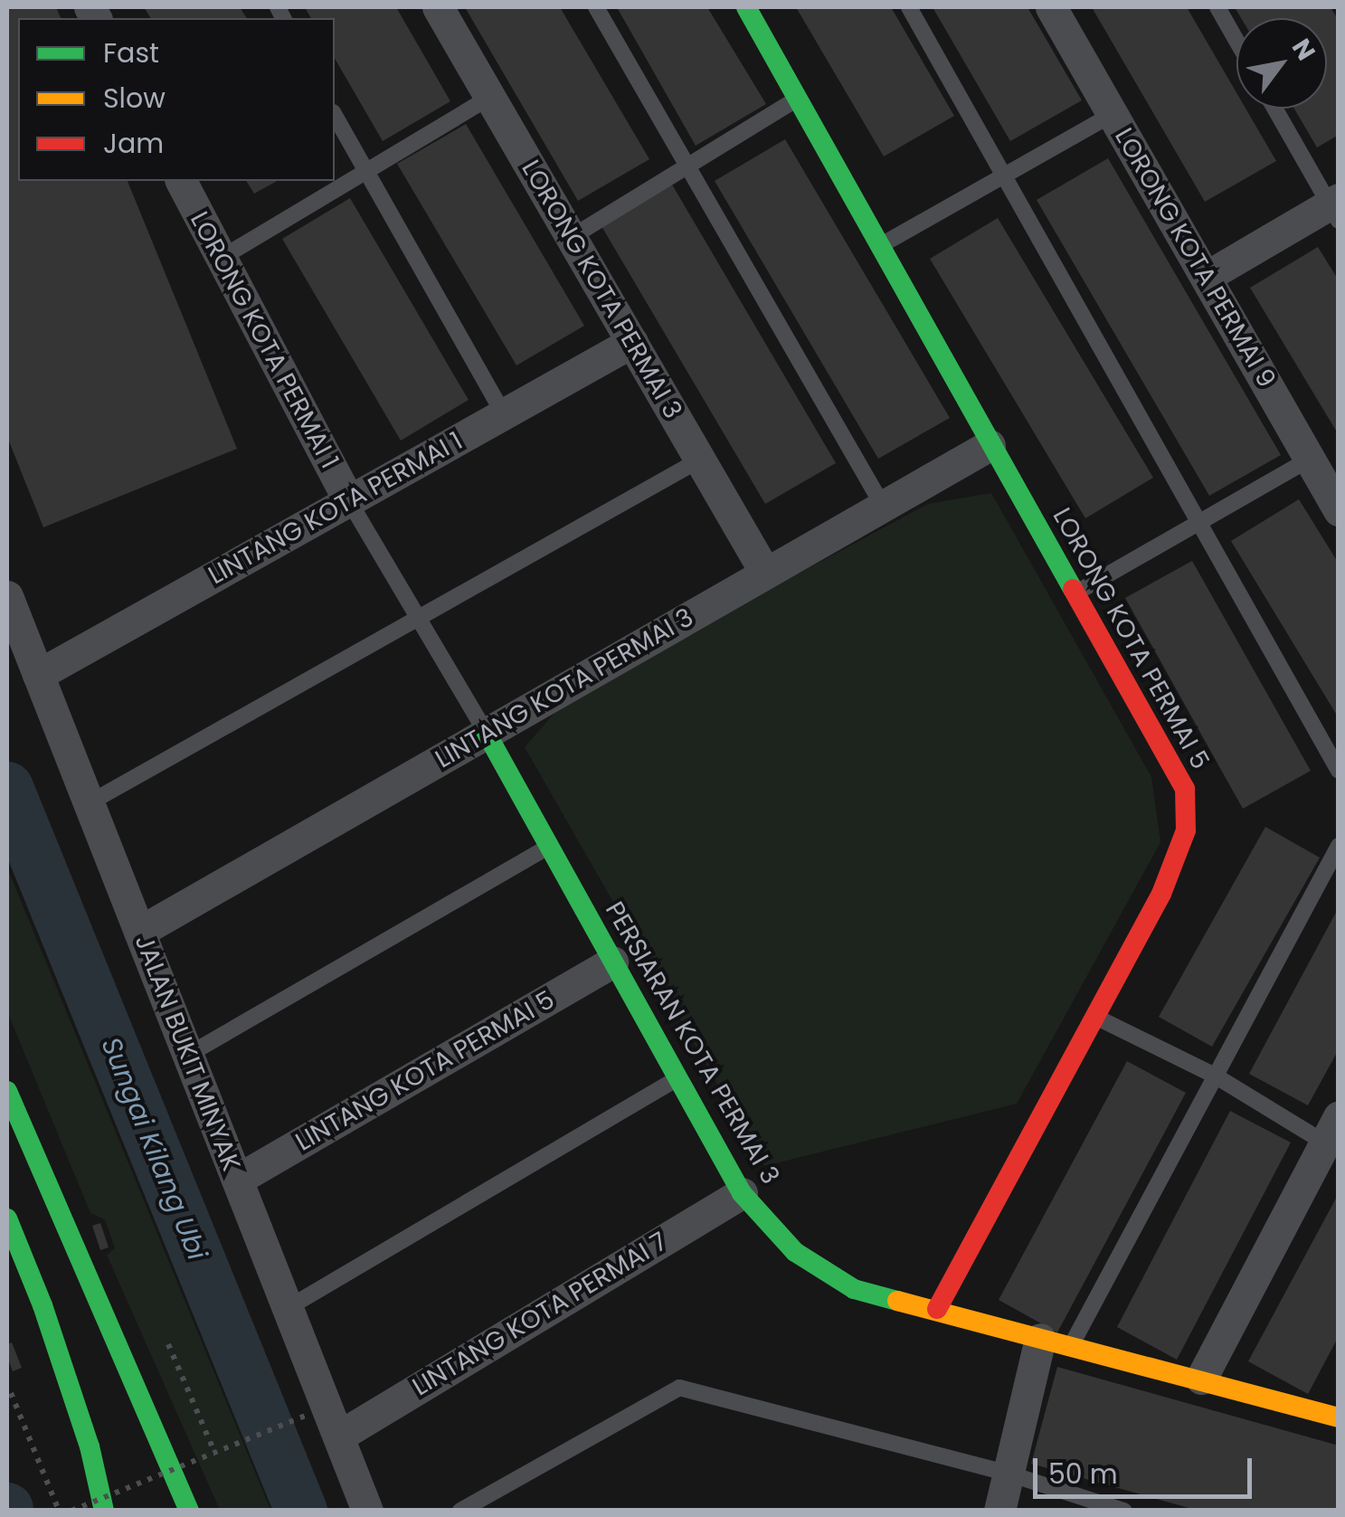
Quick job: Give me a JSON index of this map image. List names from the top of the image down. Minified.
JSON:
{"streets":{"street":["LORONG KOTA PERMAI 9","LORONG KOTA PERMAI 3","LORONG KOTA PERMAI 1","LINTANG KOTA PERMAI 1","LORONG KOTA PERMAI 5","LINTANG KOTA PERMAI 3","PERSIARAN KOTA PERMAI 3","JALAN BUKIT MINYAK","LINTANG KOTA PERMAI 5","LINTANG KOTA PERMAI 7"]},"crossings":[["LORONG KOTA PERMAI 3","LINTANG KOTA PERMAI 1"],["LORONG KOTA PERMAI 3","LINTANG KOTA PERMAI 3"],["LORONG KOTA PERMAI 1","LINTANG KOTA PERMAI 1"],["LINTANG KOTA PERMAI 1","JALAN BUKIT MINYAK"],["LORONG KOTA PERMAI 5","LINTANG KOTA PERMAI 3"],["LORONG KOTA PERMAI 5","PERSIARAN KOTA PERMAI 3"],["LINTANG KOTA PERMAI 3","PERSIARAN KOTA PERMAI 3"],["LINTANG KOTA PERMAI 3","JALAN BUKIT MINYAK"],["PERSIARAN KOTA PERMAI 3","LINTANG KOTA PERMAI 5"],["PERSIARAN KOTA PERMAI 3","LINTANG KOTA PERMAI 7"],["JALAN BUKIT MINYAK","LINTANG KOTA PERMAI 5"],["JALAN BUKIT MINYAK","LINTANG KOTA PERMAI 7"]],"water":["Sungai Kilang Ubi"],"legend":["Fast","Slow","Jam"],"scale_bar":"50 m","north":"top right"}
